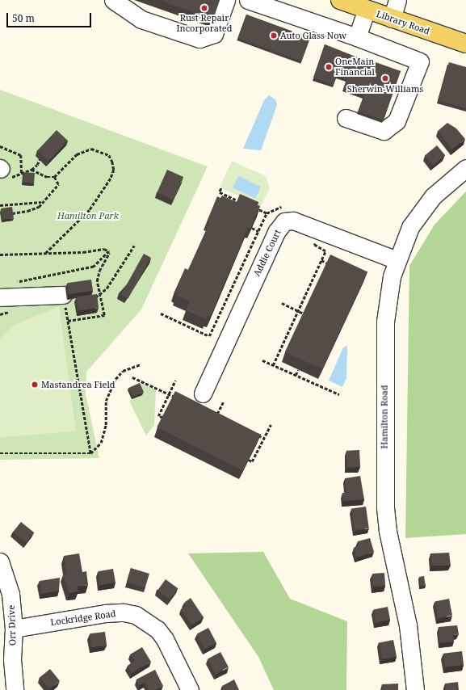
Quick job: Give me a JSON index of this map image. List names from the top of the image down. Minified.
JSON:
{"streets":{"main road":["Library Road"],"street":["Addie Court","Hamilton Road","Lockridge Road","Orr Drive"]},"crossings":[["Addie Court","Hamilton Road"],["Lockridge Road","Orr Drive"]],"parks":["Hamilton Park"],"places":["Rust Repair Incorporated","Auto Glass Now","OneMain Financial","Sherwin-Williams","Mastandrea Field"],"scale_bar":"50 m"}
